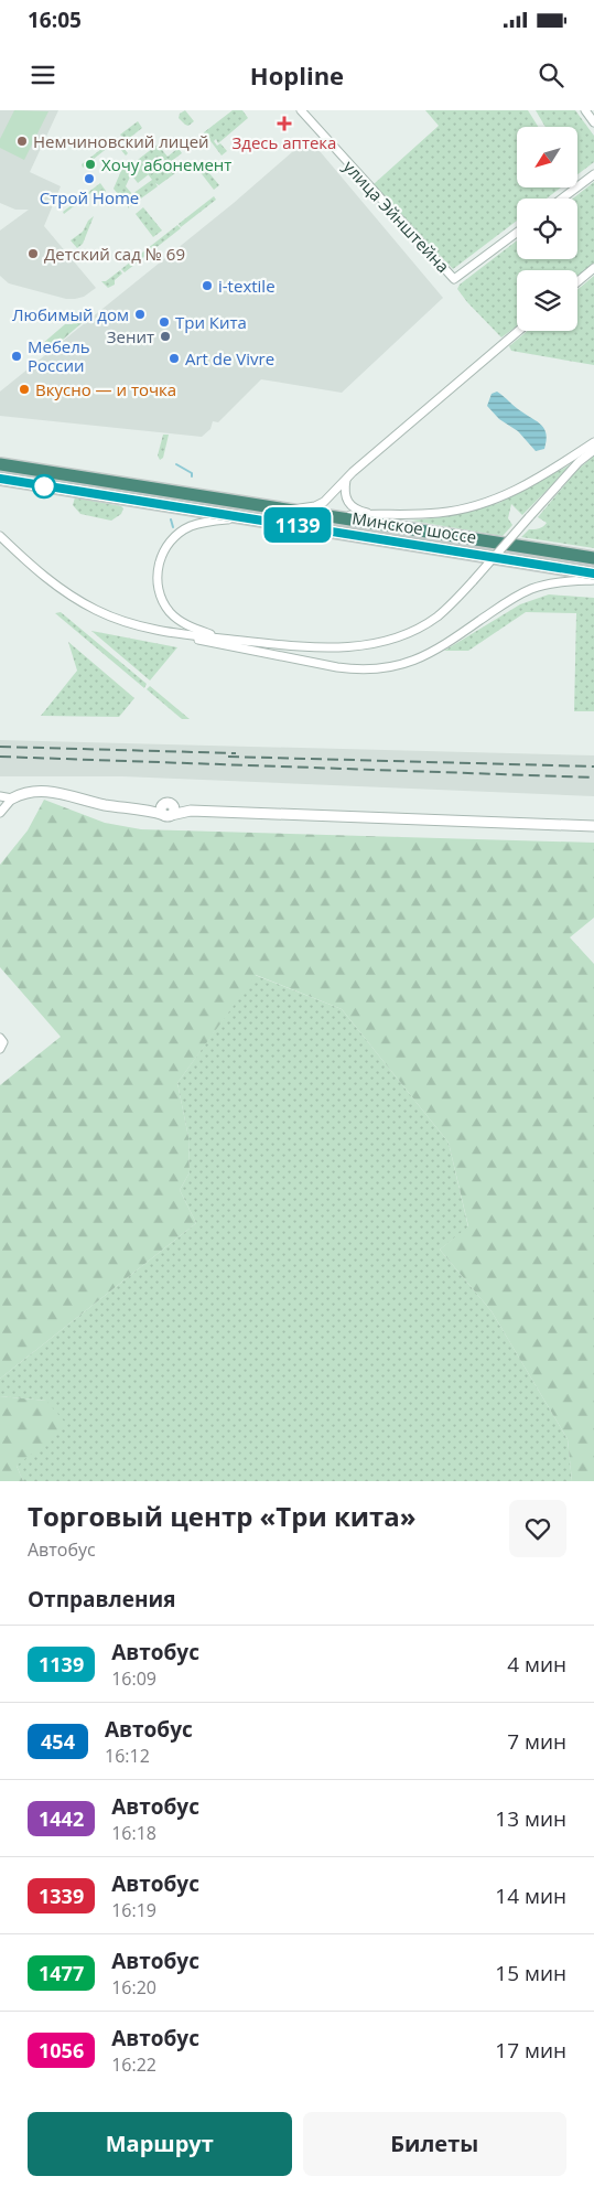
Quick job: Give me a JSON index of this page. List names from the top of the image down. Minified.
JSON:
{"streets":{"highway":["Минское шоссе"],"street":["улица Эйнштейна"]},"places":{"health":["Здесь аптека"],"other":["Немчиновский лицей","Хочу абонемент","Строй Home","Детский сад № 69","i-textile","Любимый дом","Три Кита","Зенит","Мебель России","Art de Vivre","Вкусно — и точка"]},"lines":["bus line 1139"],"north":"bottom left","page":{"status":"16:05","header":"Hopline","on_map":"1139","heading":[["Торговый центр «Три кита»","Автобус"],"Отправления"],"list":[{"mark":"1139","name":"Автобус","note":"16:09","value":"4 мин"},{"mark":"454","name":"Автобус","note":"16:12","value":"7 мин"},{"mark":"1442","name":"Автобус","note":"16:18","value":"13 мин"},{"mark":"1339","name":"Автобус","note":"16:19","value":"14 мин"},{"mark":"1477","name":"Автобус","note":"16:20","value":"15 мин"},{"mark":"1056","name":"Автобус","note":"16:22","value":"17 мин"}],"buttons":["Маршрут","Билеты"]}}
